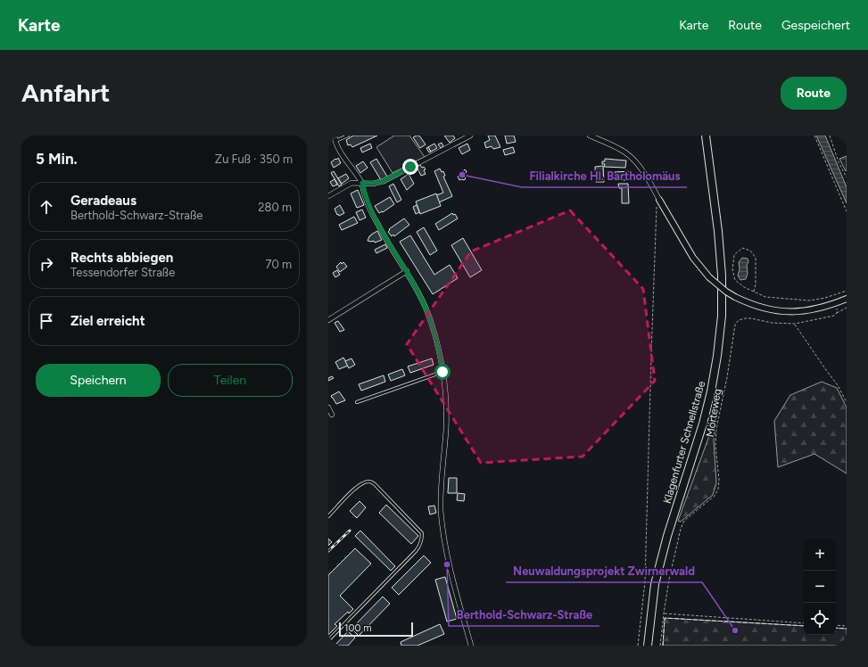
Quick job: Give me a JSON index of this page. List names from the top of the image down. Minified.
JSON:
{"streets":{"highway":["Klagenfurter Schnellstraße"],"path":["Mörteweg"]},"places":["Filialkirche Hl. Bartholomäus","Berthold-Schwarz-Straße","Neuwaldungsprojekt Zwirnerwald"],"scale_bar":"100 m","page":{"header":"Karte","nav":["Karte","Route","Gespeichert"],"buttons":["Route",["Speichern","Teilen"]],"title":"Anfahrt","heading":["5 Min.","Zu Fuß · 350 m"],"list":[["Geradeaus","Berthold-Schwarz-Straße","280 m"],["Rechts abbiegen","Tessendorfer Straße","70 m"],"Ziel erreicht"],"map_buttons":["+","−"],"scale":"100 m"}}
